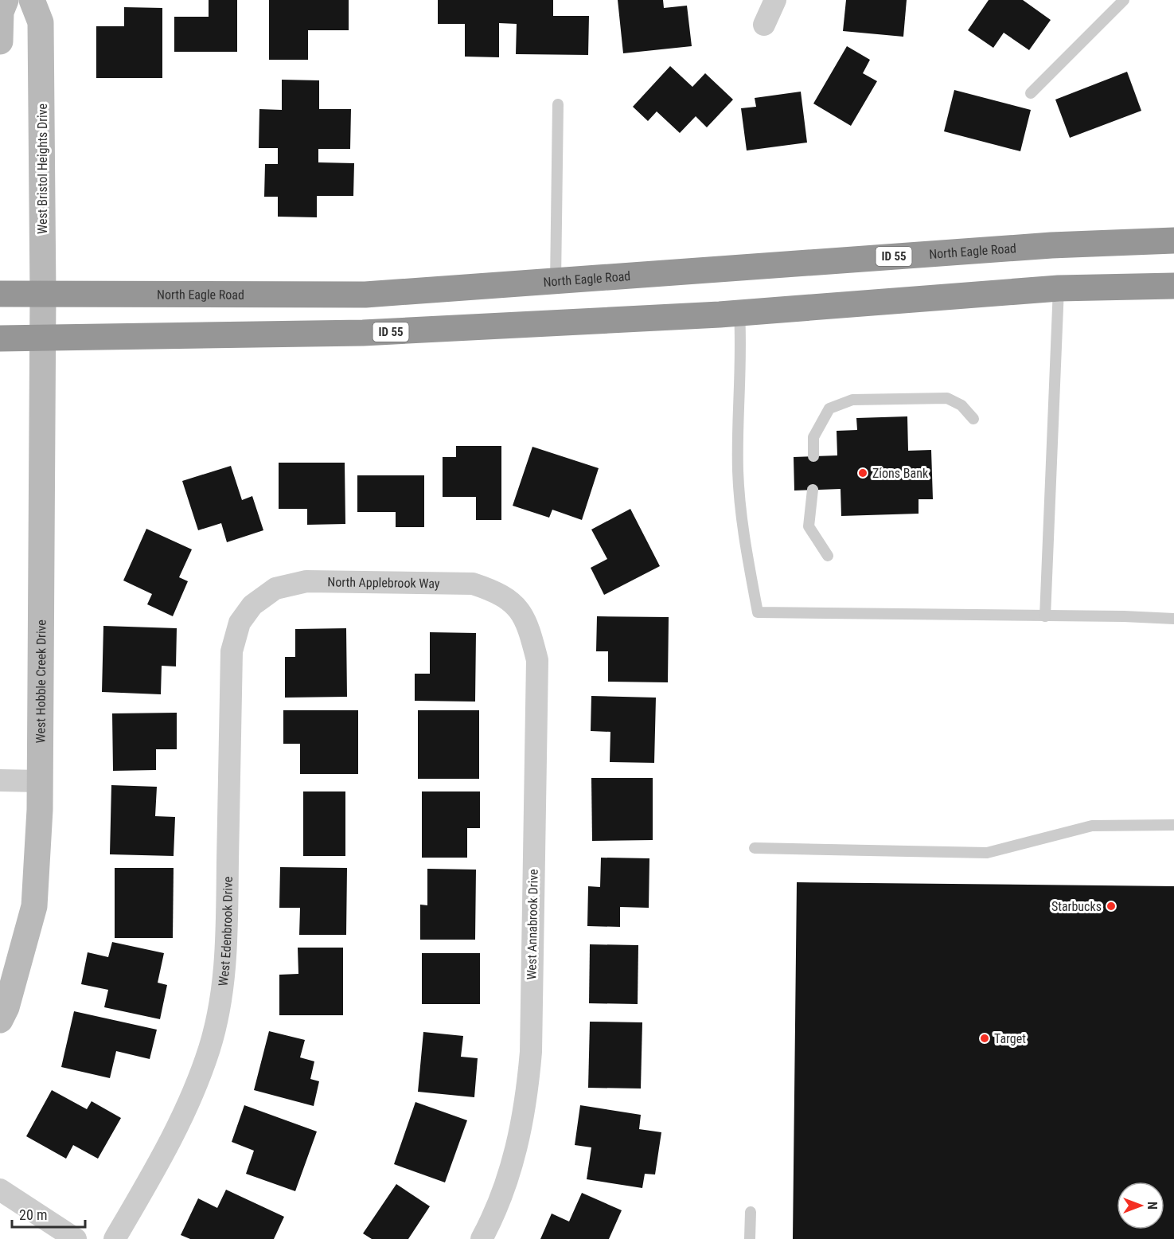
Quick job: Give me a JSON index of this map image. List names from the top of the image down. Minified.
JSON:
{"streets":{"highway":["North Eagle Road","ID 55"],"street":["West Bristol Heights Drive","North Applebrook Way","West Hobble Creek Drive","West Annabrook Drive","West Edenbrook Drive"]},"crossings":[["West Bristol Heights Drive","North Eagle Road"],["West Bristol Heights Drive","ID 55"],["West Bristol Heights Drive","West Hobble Creek Drive"],["ID 55","West Hobble Creek Drive"],["North Applebrook Way","West Annabrook Drive"],["North Applebrook Way","West Edenbrook Drive"]],"places":["Zions Bank","Starbucks","Target"],"scale_bar":"20 m","north":"right"}
